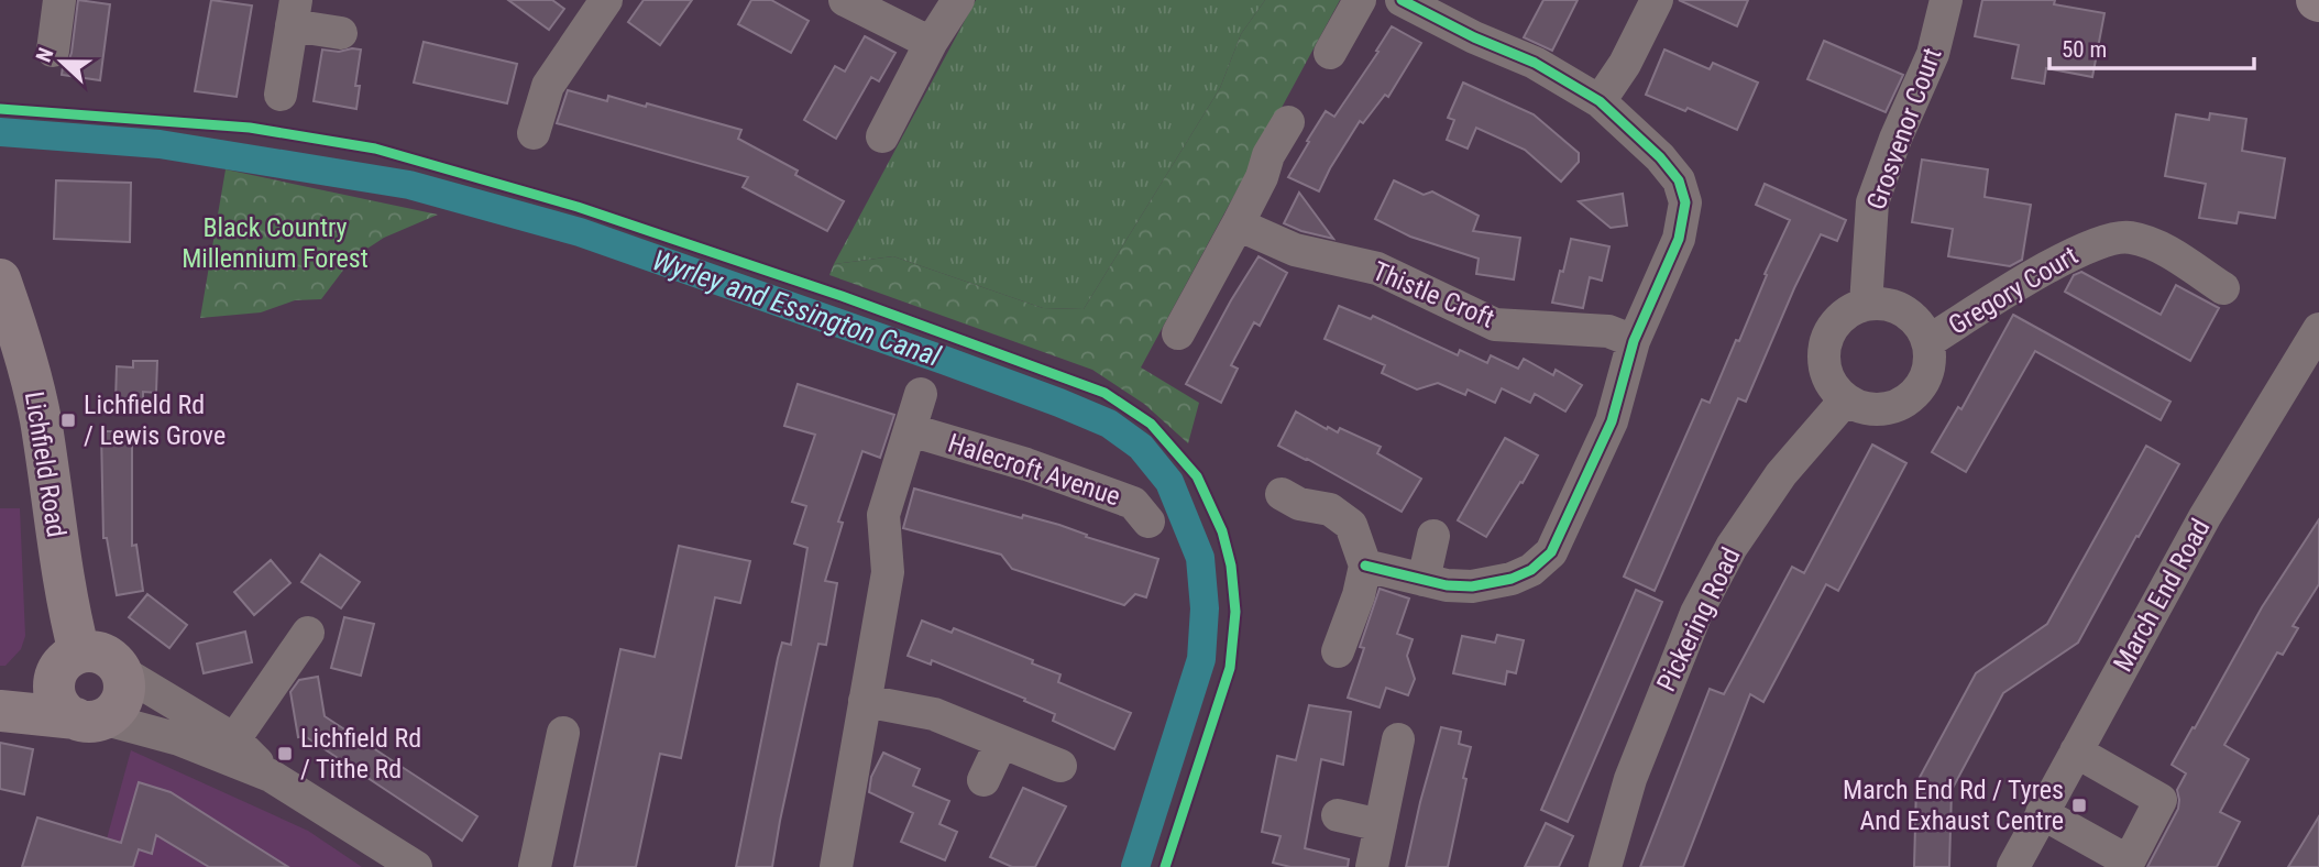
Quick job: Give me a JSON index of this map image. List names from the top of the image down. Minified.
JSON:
{"streets":{"main road":["Lichfield Road"],"street":["Grosvenor Court","Gregory Court","Thistle Croft","Halecroft Avenue","March End Road","Pickering Road"]},"crossings":[["Grosvenor Court","Gregory Court"],["Grosvenor Court","Pickering Road"],["Gregory Court","Pickering Road"]],"water":["Wyrley and Essington Canal"],"parks":["Black Country Millennium Forest"],"places":{"transit":["Lichfield Rd / Lewis Grove","Lichfield Rd / Tithe Rd","March End Rd / Tyres And Exhaust Centre"]},"scale_bar":"50 m","north":"left"}
